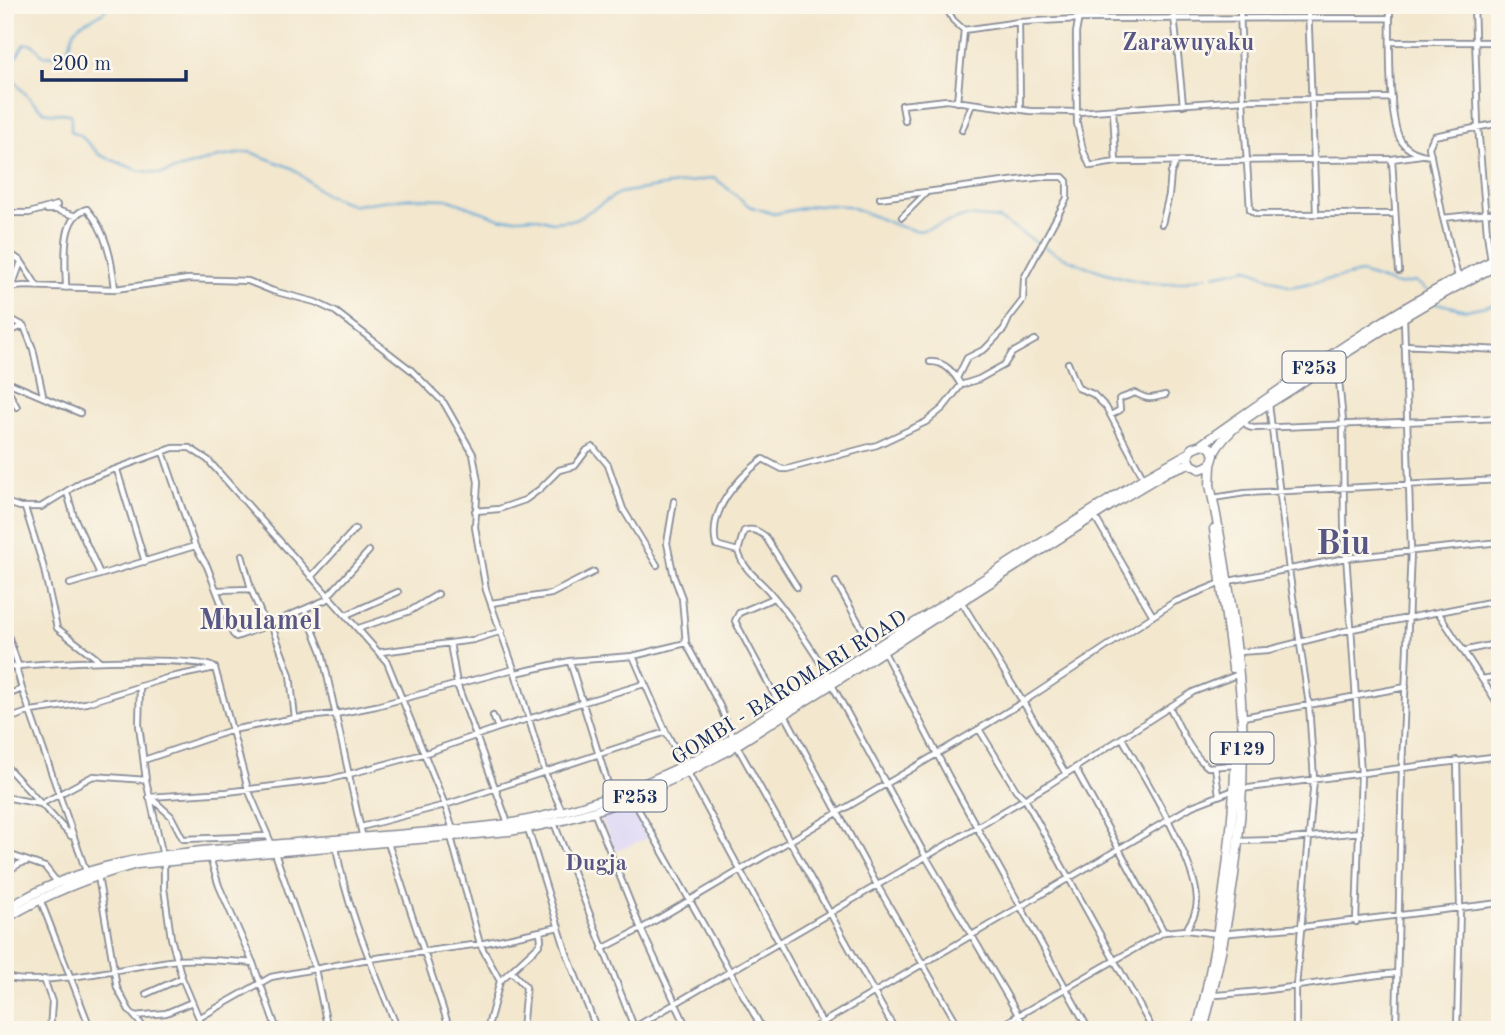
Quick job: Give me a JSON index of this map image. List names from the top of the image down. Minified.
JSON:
{"streets":{"main road":["F253","GOMBI - BAROMARI ROAD","F129"]},"crossings":[["F253","GOMBI - BAROMARI ROAD"],["F253","F129"],["GOMBI - BAROMARI ROAD","F129"]],"districts":["Zarawuyaku","Biu","Mbulamel","Dugja"],"scale_bar":"200 m"}
